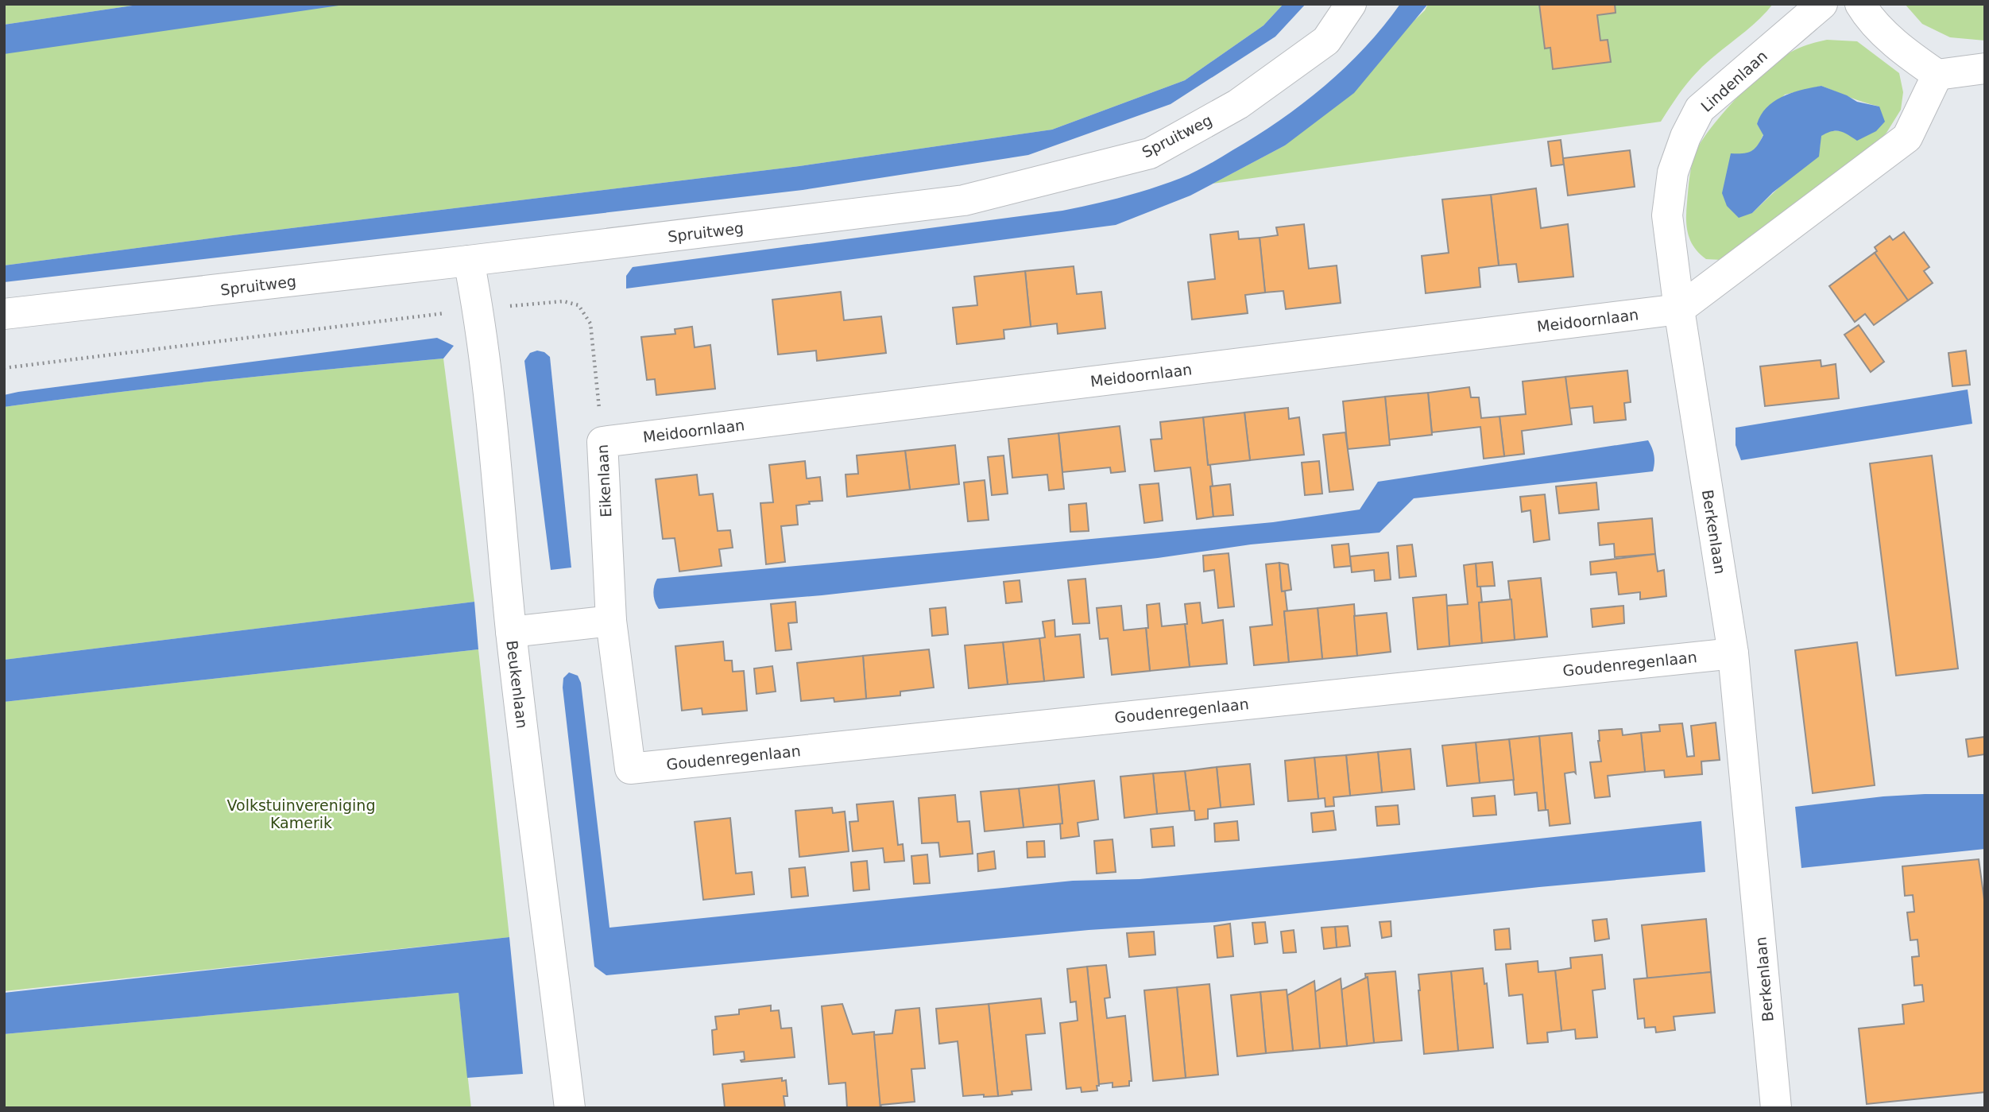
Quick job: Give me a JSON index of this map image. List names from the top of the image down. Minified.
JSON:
{"streets":{"street":["Lindenlaan","Spruitweg","Meidoornlaan","Eikenlaan","Berkenlaan","Goudenregenlaan","Beukenlaan"]},"crossings":[["Lindenlaan","Meidoornlaan"],["Lindenlaan","Berkenlaan"],["Spruitweg","Beukenlaan"],["Meidoornlaan","Eikenlaan"],["Meidoornlaan","Berkenlaan"],["Eikenlaan","Goudenregenlaan"],["Eikenlaan","Beukenlaan"],["Berkenlaan","Goudenregenlaan"]],"parks":["Volkstuinvereniging Kamerik"]}
